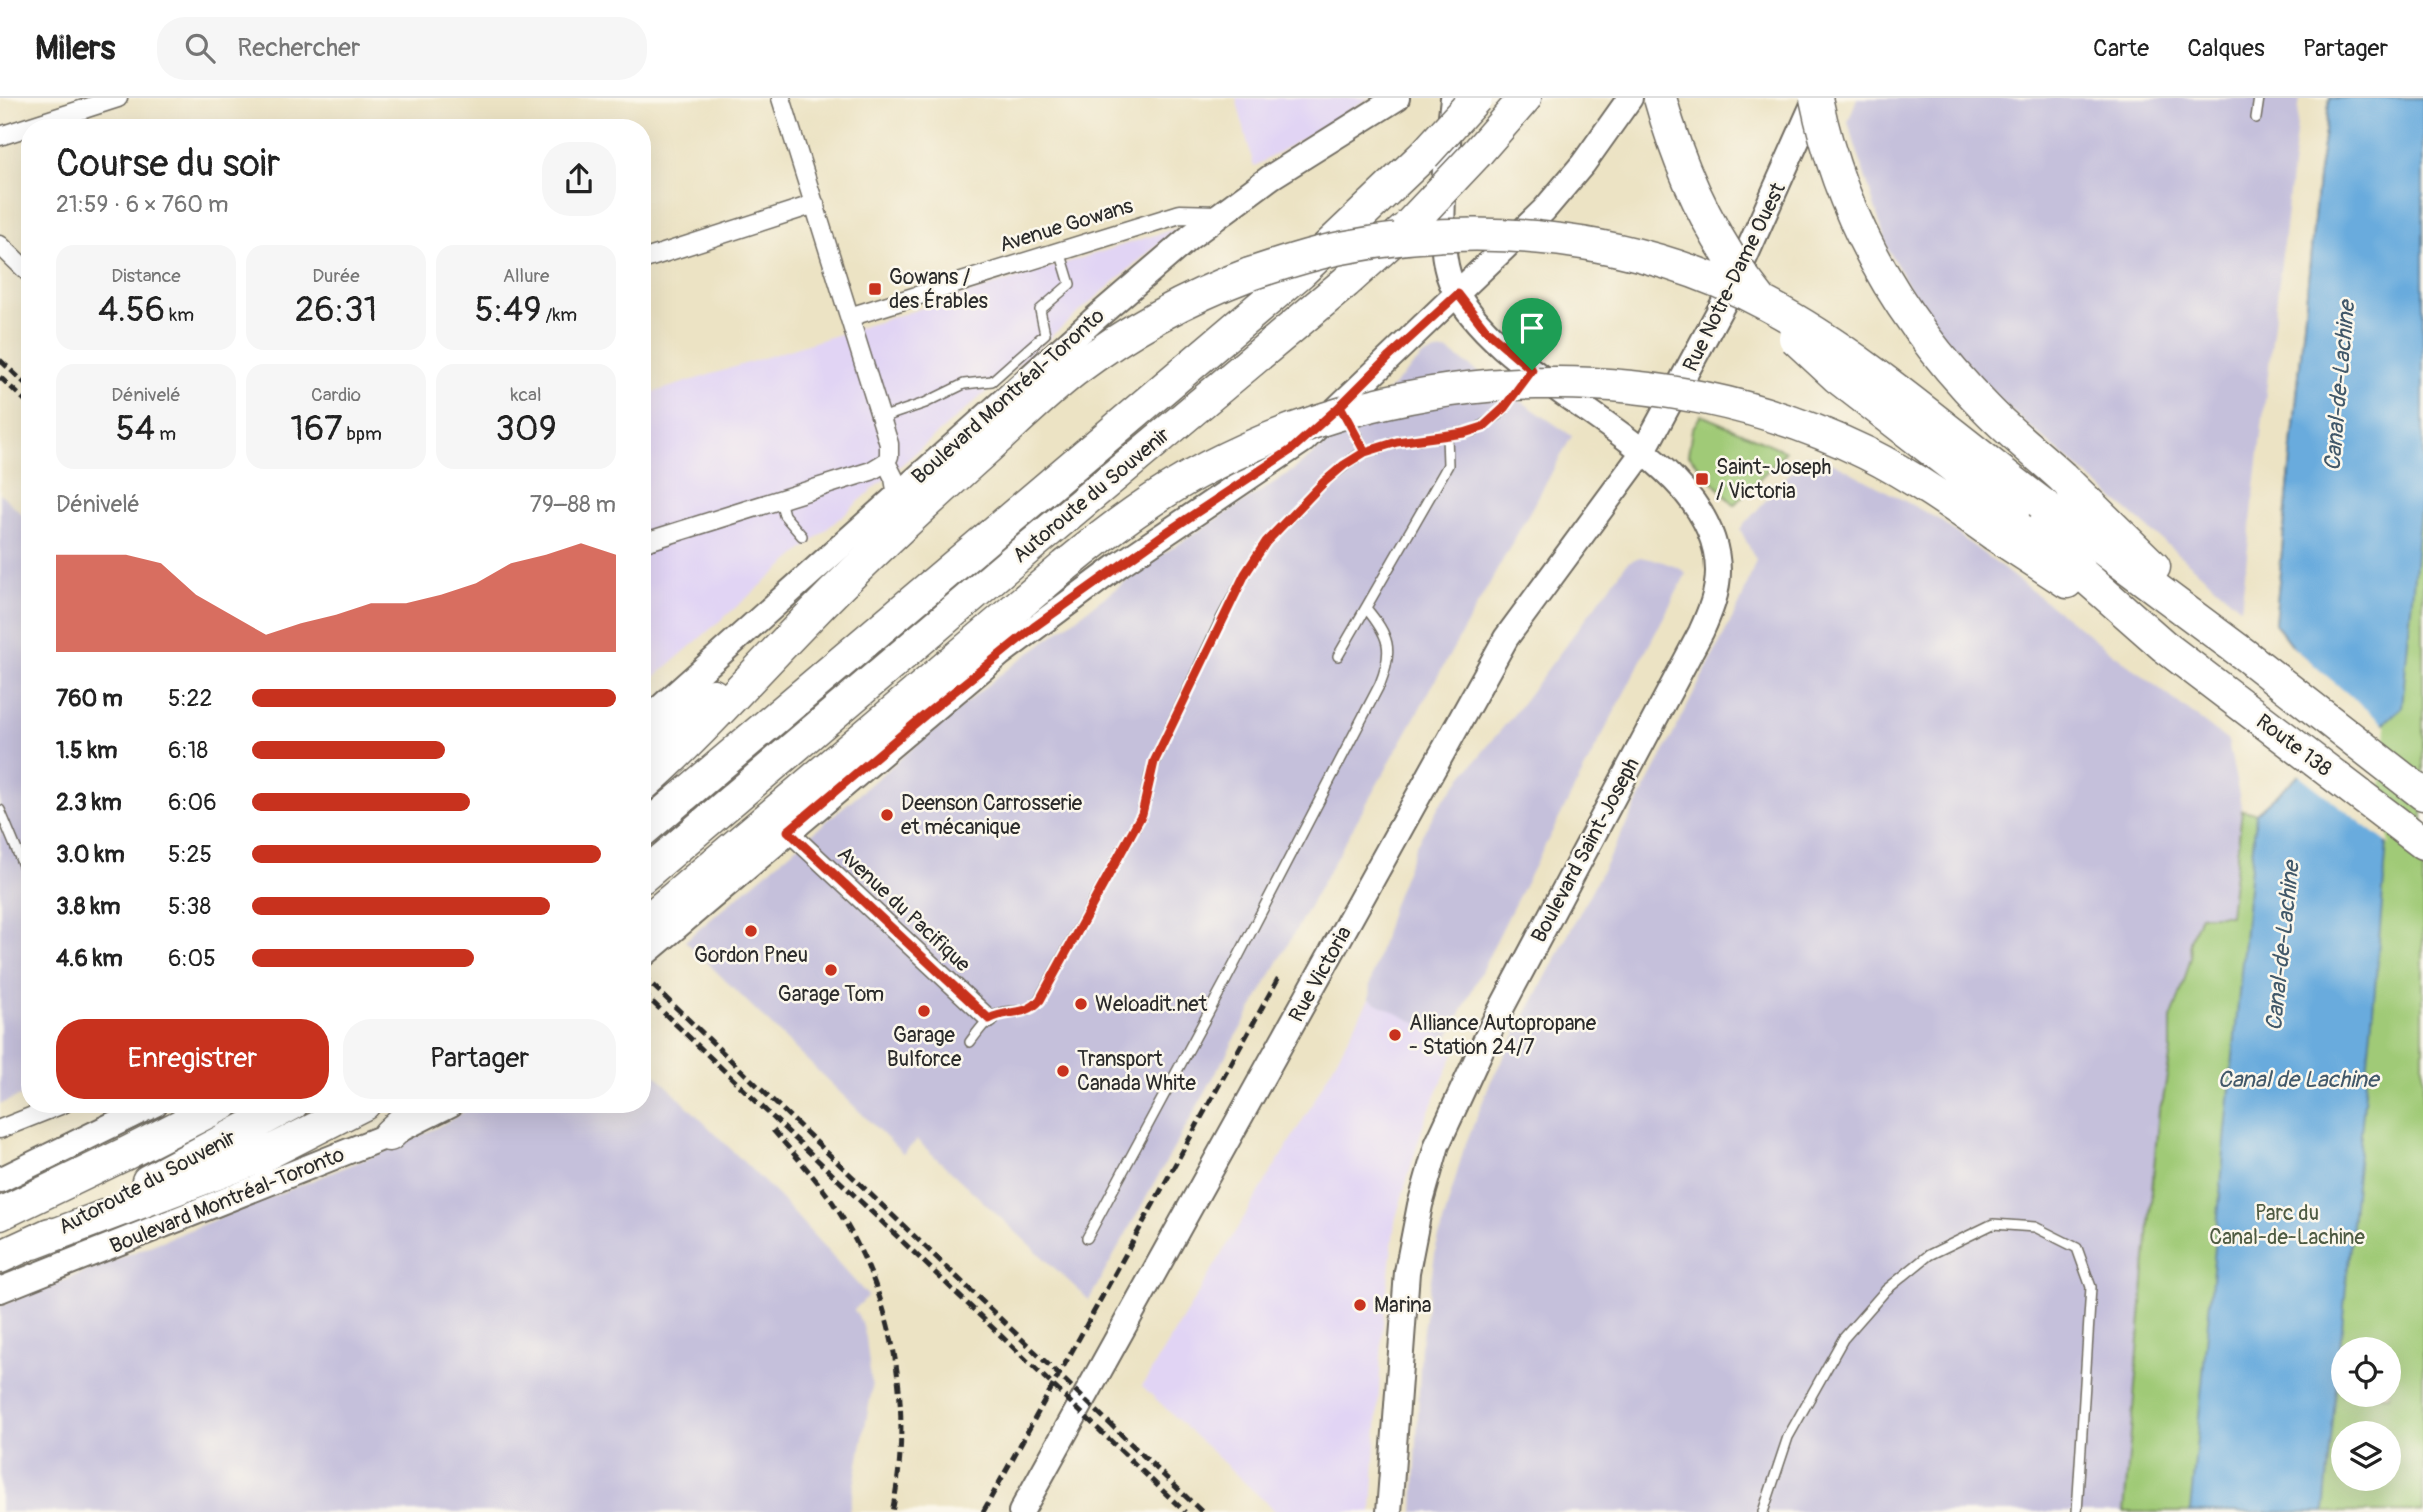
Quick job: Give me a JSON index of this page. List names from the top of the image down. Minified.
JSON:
{"streets":{"highway":["Autoroute du Souvenir","Route 138"],"main road":["Rue Notre-Dame Ouest","Boulevard Montréal-Toronto","Boulevard Saint-Joseph","Rue Victoria"],"street":["Avenue Gowans","Avenue du Pacifique"]},"crossings":[["Avenue Gowans","Boulevard Montréal-Toronto"],["Rue Notre-Dame Ouest","Boulevard Saint-Joseph"],["Rue Notre-Dame Ouest","Rue Victoria"],["Boulevard Saint-Joseph","Rue Victoria"]],"water":["Canal-de-Lachine","Canal de Lachine"],"parks":["Parc du Canal-de-Lachine"],"places":{"transit":["Gowans / des Érables","Saint-Joseph / Victoria"],"other":["Deenson Carrosserie et mécanique","Gordon Pneu","Garage Tom","Weloadit.net","Garage Bulforce","Alliance Autopropane - Station 24/7","Transport Canada White","Marina"]},"page":{"header":"Milers","search":"Rechercher","nav":["Carte","Calques","Partager"],"heading":["Course du soir","21:59 · 6 × 760 m"],"stats":[["Distance","4.56 km"],["Durée","26:31"],["Allure","5:49 /km"],["Dénivelé","54 m"],["Cardio","167 bpm"],["kcal","309"]],"chart":["Dénivelé","79–88 m"],"list":[{"name":"760 m","note":"5:22"},{"name":"1.5 km","note":"6:18"},{"name":"2.3 km","note":"6:06"},{"name":"3.0 km","note":"5:25"},{"name":"3.8 km","note":"5:38"},{"name":"4.6 km","note":"6:05"}],"buttons":["Enregistrer","Partager"]}}
